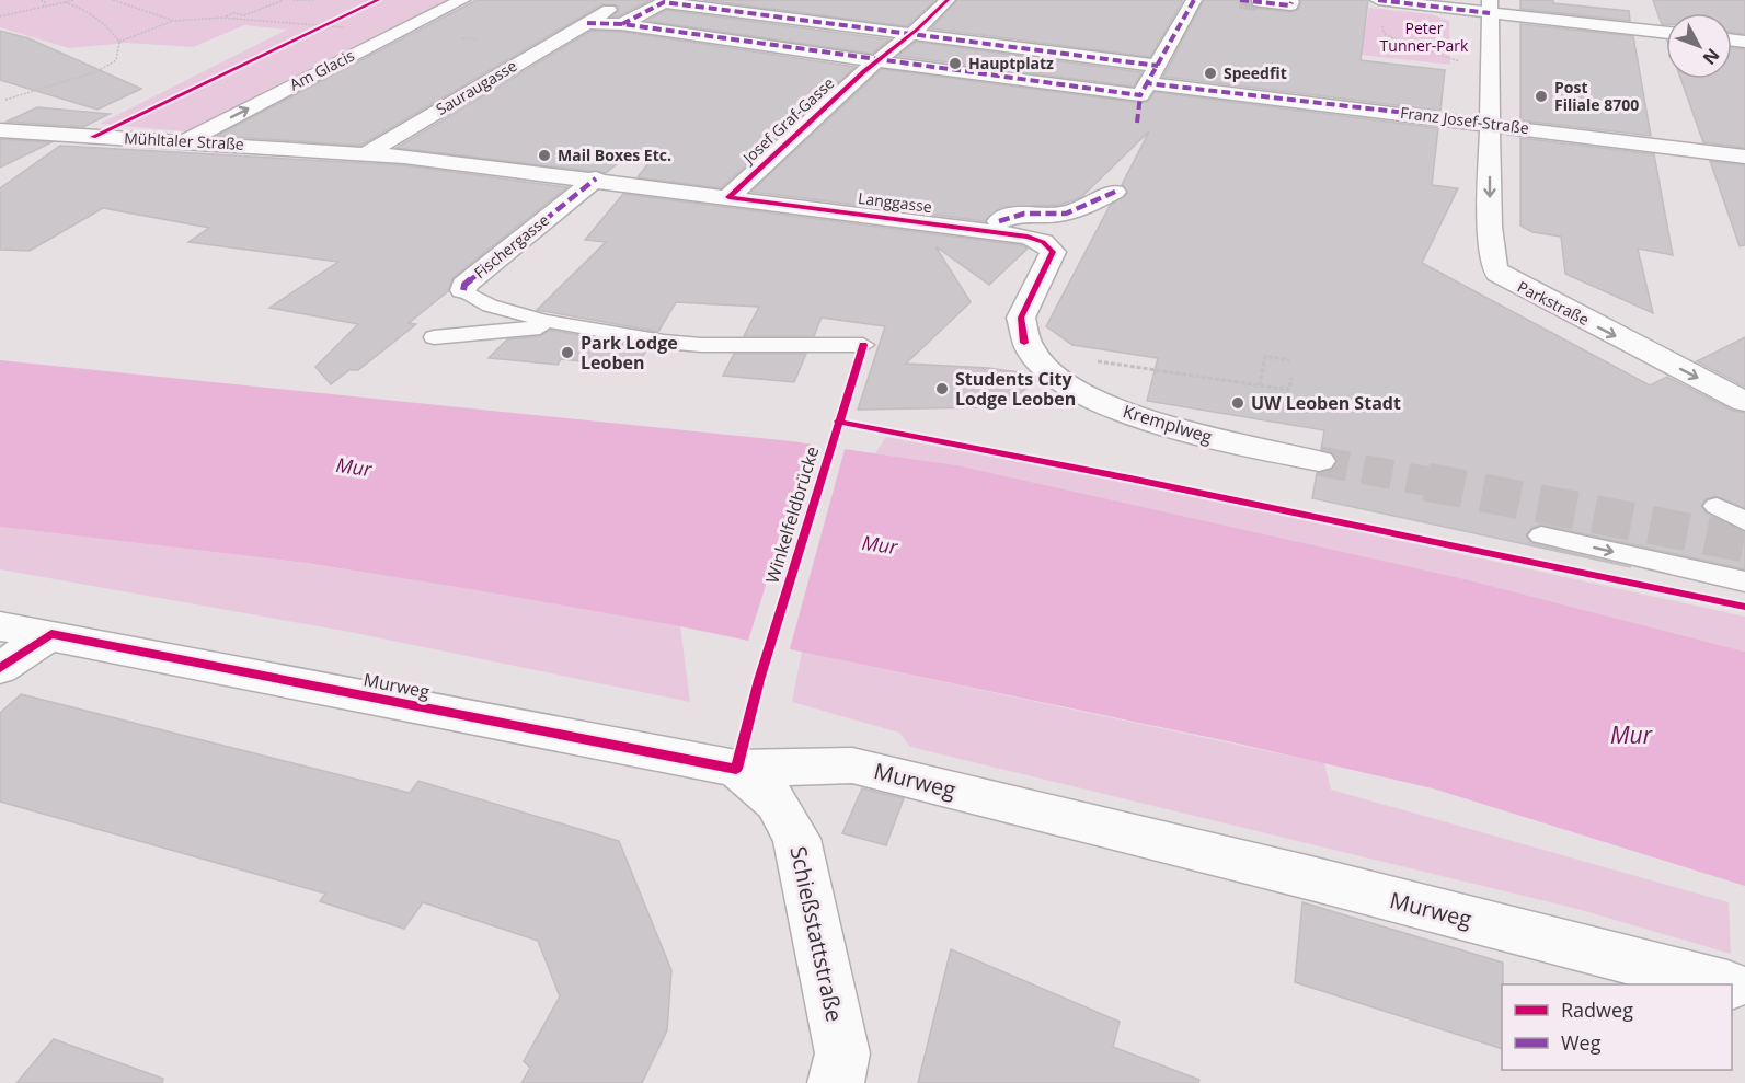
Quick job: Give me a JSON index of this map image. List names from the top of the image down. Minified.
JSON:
{"streets":{"street":["Am Glacis","Sauraugasse","Josef Graf-Gasse","Franz Josef-Straße","Mühltaler Straße","Langgasse","Fischergasse","Parkstraße","Kremplweg","Murweg","Schießstattstraße"],"cycle path":["Winkelfeldbrücke"]},"crossings":[["Am Glacis","Mühltaler Straße"],["Sauraugasse","Mühltaler Straße"],["Sauraugasse","Langgasse"],["Josef Graf-Gasse","Langgasse"],["Franz Josef-Straße","Parkstraße"],["Mühltaler Straße","Langgasse"],["Langgasse","Fischergasse"],["Langgasse","Kremplweg"],["Murweg","Schießstattstraße"]],"one_way":["Am Glacis","Parkstraße"],"water":["Mur"],"parks":["Peter Tunner-Park"],"places":["Hauptplatz","Speedfit","Post Filiale 8700","Mail Boxes Etc.","Park Lodge Leoben","Students City Lodge Leoben","UW Leoben Stadt"],"legend":["Radweg","Weg"],"north":"bottom right"}
